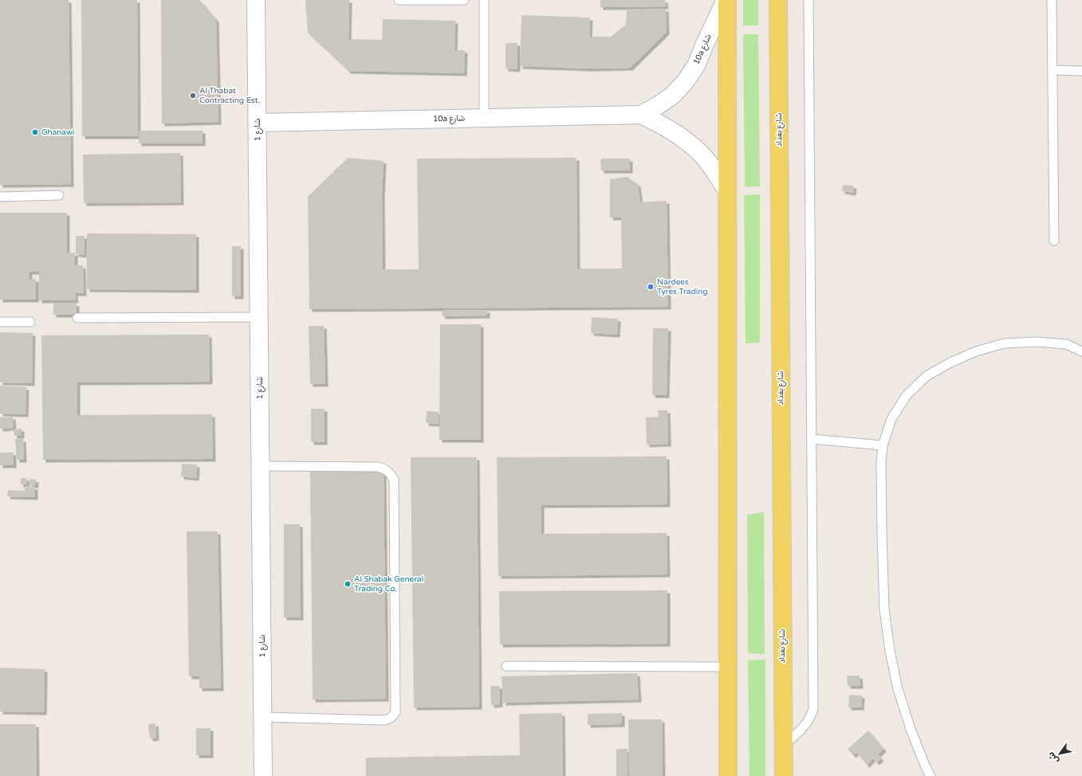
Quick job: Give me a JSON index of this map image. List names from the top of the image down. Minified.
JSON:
{"streets":{"main road":["شارع بغداد"],"street":["10a شارع","شارع 1"]},"crossings":[["10a شارع","شارع 1"]],"places":["Al Thabat Contracting Est.","Ghanawi","Nardees Tyres Trading","Al Shabak General Trading Co."],"north":"bottom left"}
